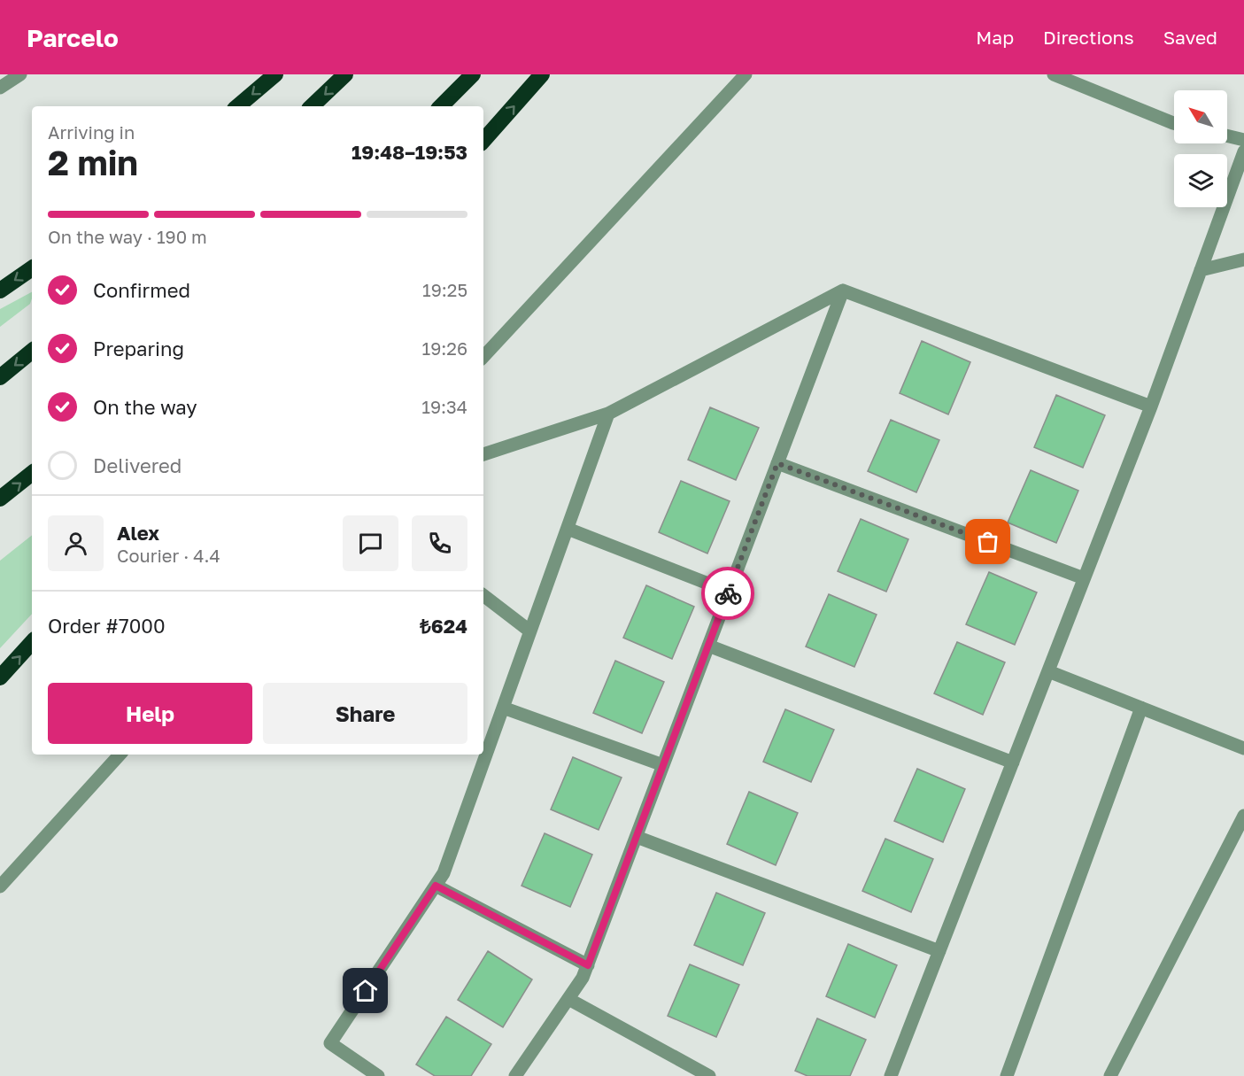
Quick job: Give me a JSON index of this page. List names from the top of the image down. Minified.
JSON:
{"north":"top left","page":{"header":"Parcelo","nav":["Map","Directions","Saved"],"heading":["2 min","Arriving in","19:48–19:53"],"panel":["Alex","Courier · 4.4","Order #7000","₺624"],"bar":"On the way · 190 m","list":[["Confirmed","19:25"],["Preparing","19:26"],["On the way","19:34"],"Delivered"],"buttons":["Help","Share"]}}
